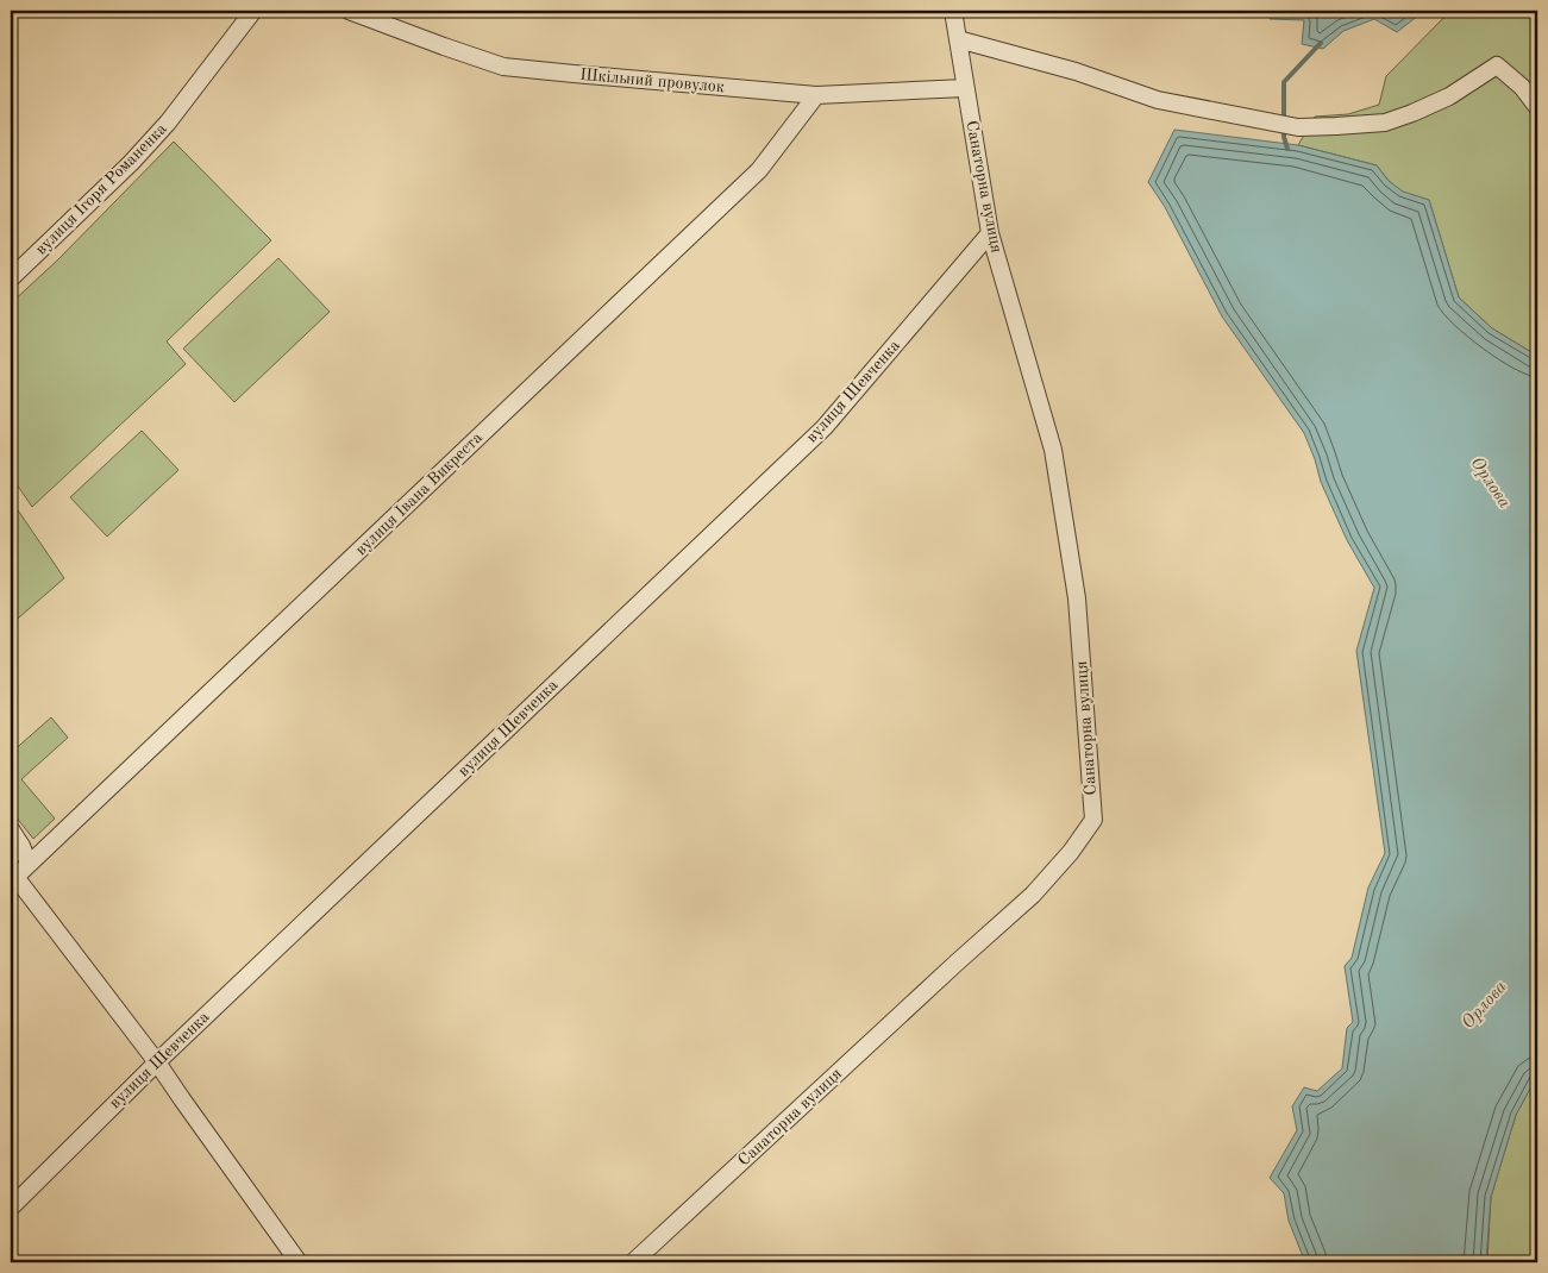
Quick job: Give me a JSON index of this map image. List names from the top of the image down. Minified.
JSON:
{"streets":{"street":["Шкільний провулок","Санаторна вулиця","вулиця Ігоря Романенка","вулиця Шевченка","вулиця Івана Викреста"]},"crossings":[["Шкільний провулок","Санаторна вулиця"],["Шкільний провулок","вулиця Івана Викреста"],["Санаторна вулиця","вулиця Шевченка"]],"water":["Орлова"]}
